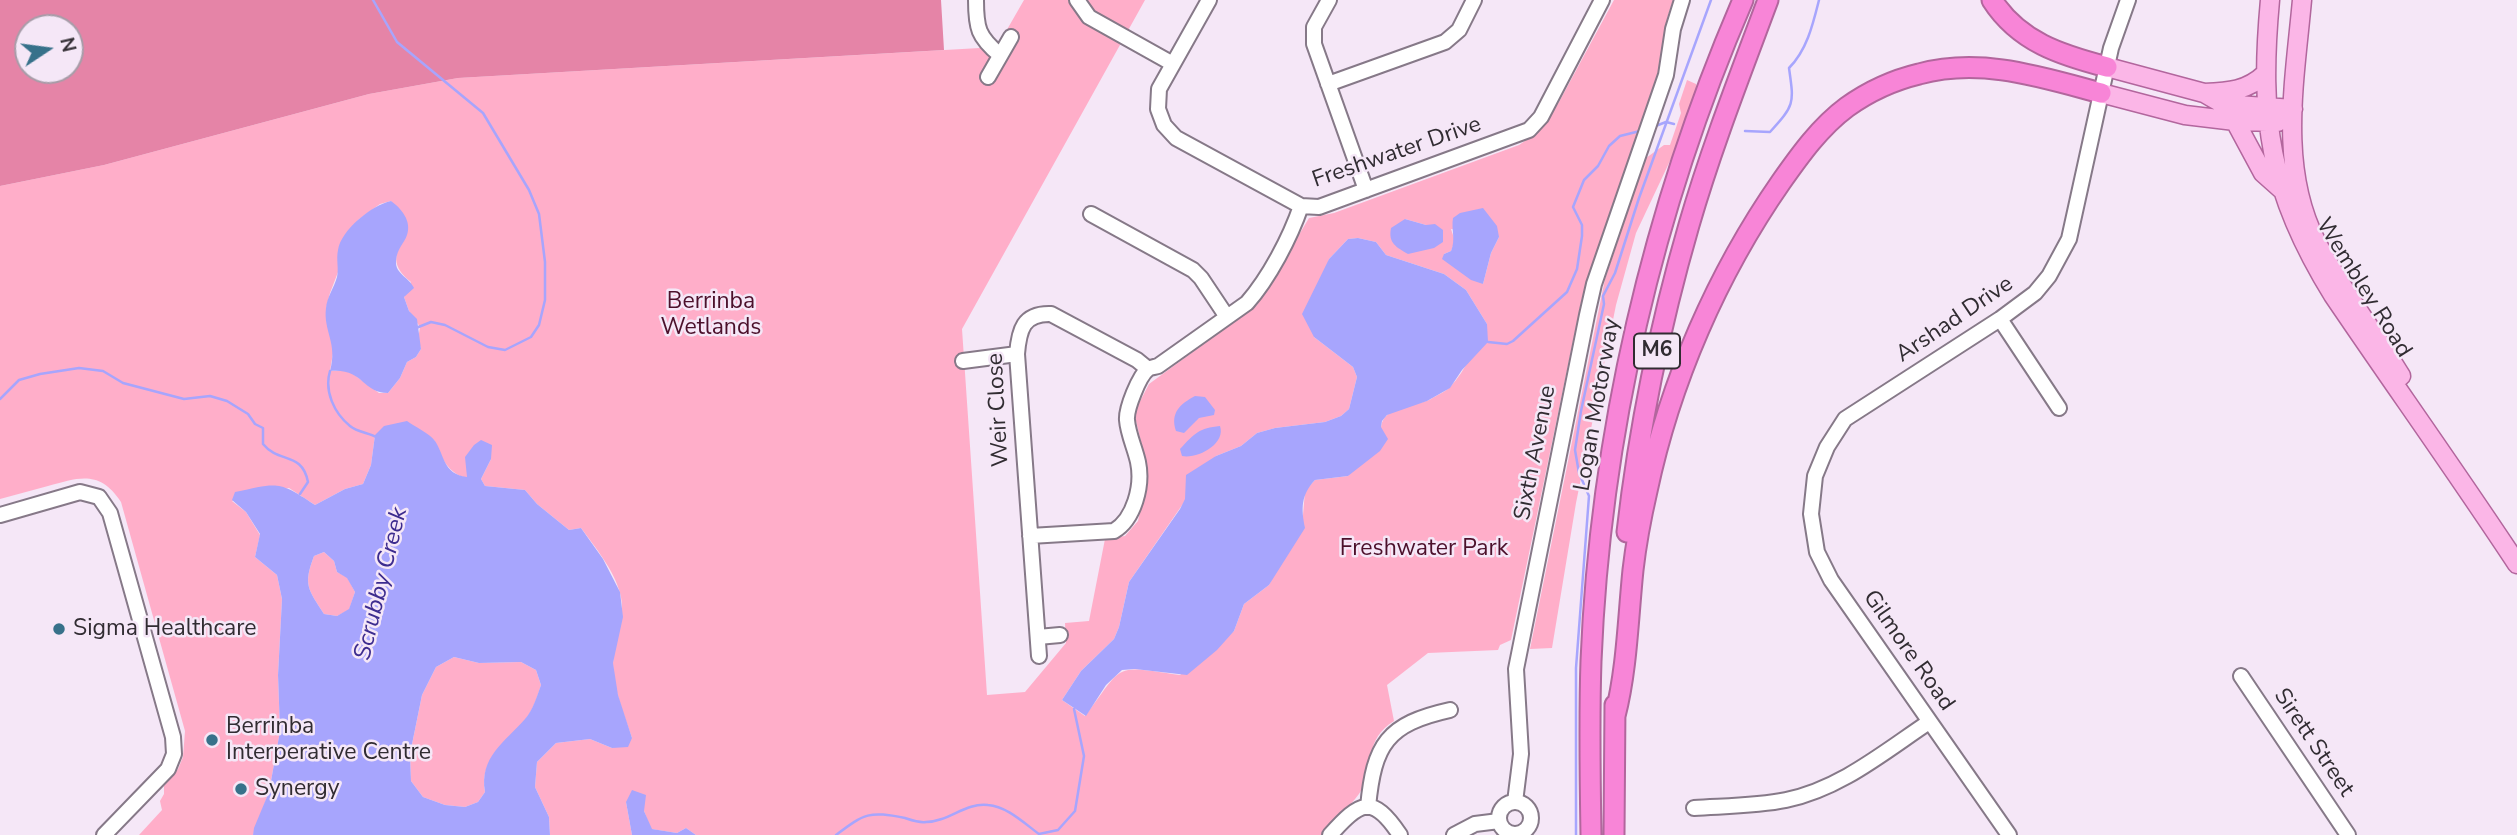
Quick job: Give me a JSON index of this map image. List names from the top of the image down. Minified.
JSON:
{"streets":{"highway":["M6","Logan Motorway"],"main road":["Wembley Road"],"street":["Freshwater Drive","Arshad Drive","Weir Close","Sixth Avenue","Gilmore Road","Sirett Street"]},"crossings":[["Arshad Drive","Gilmore Road"]],"water":["Scrubby Creek"],"parks":["Berrinba Wetlands","Freshwater Park"],"places":["Sigma Healthcare","Berrinba Interperative Centre","Synergy"],"north":"right"}
